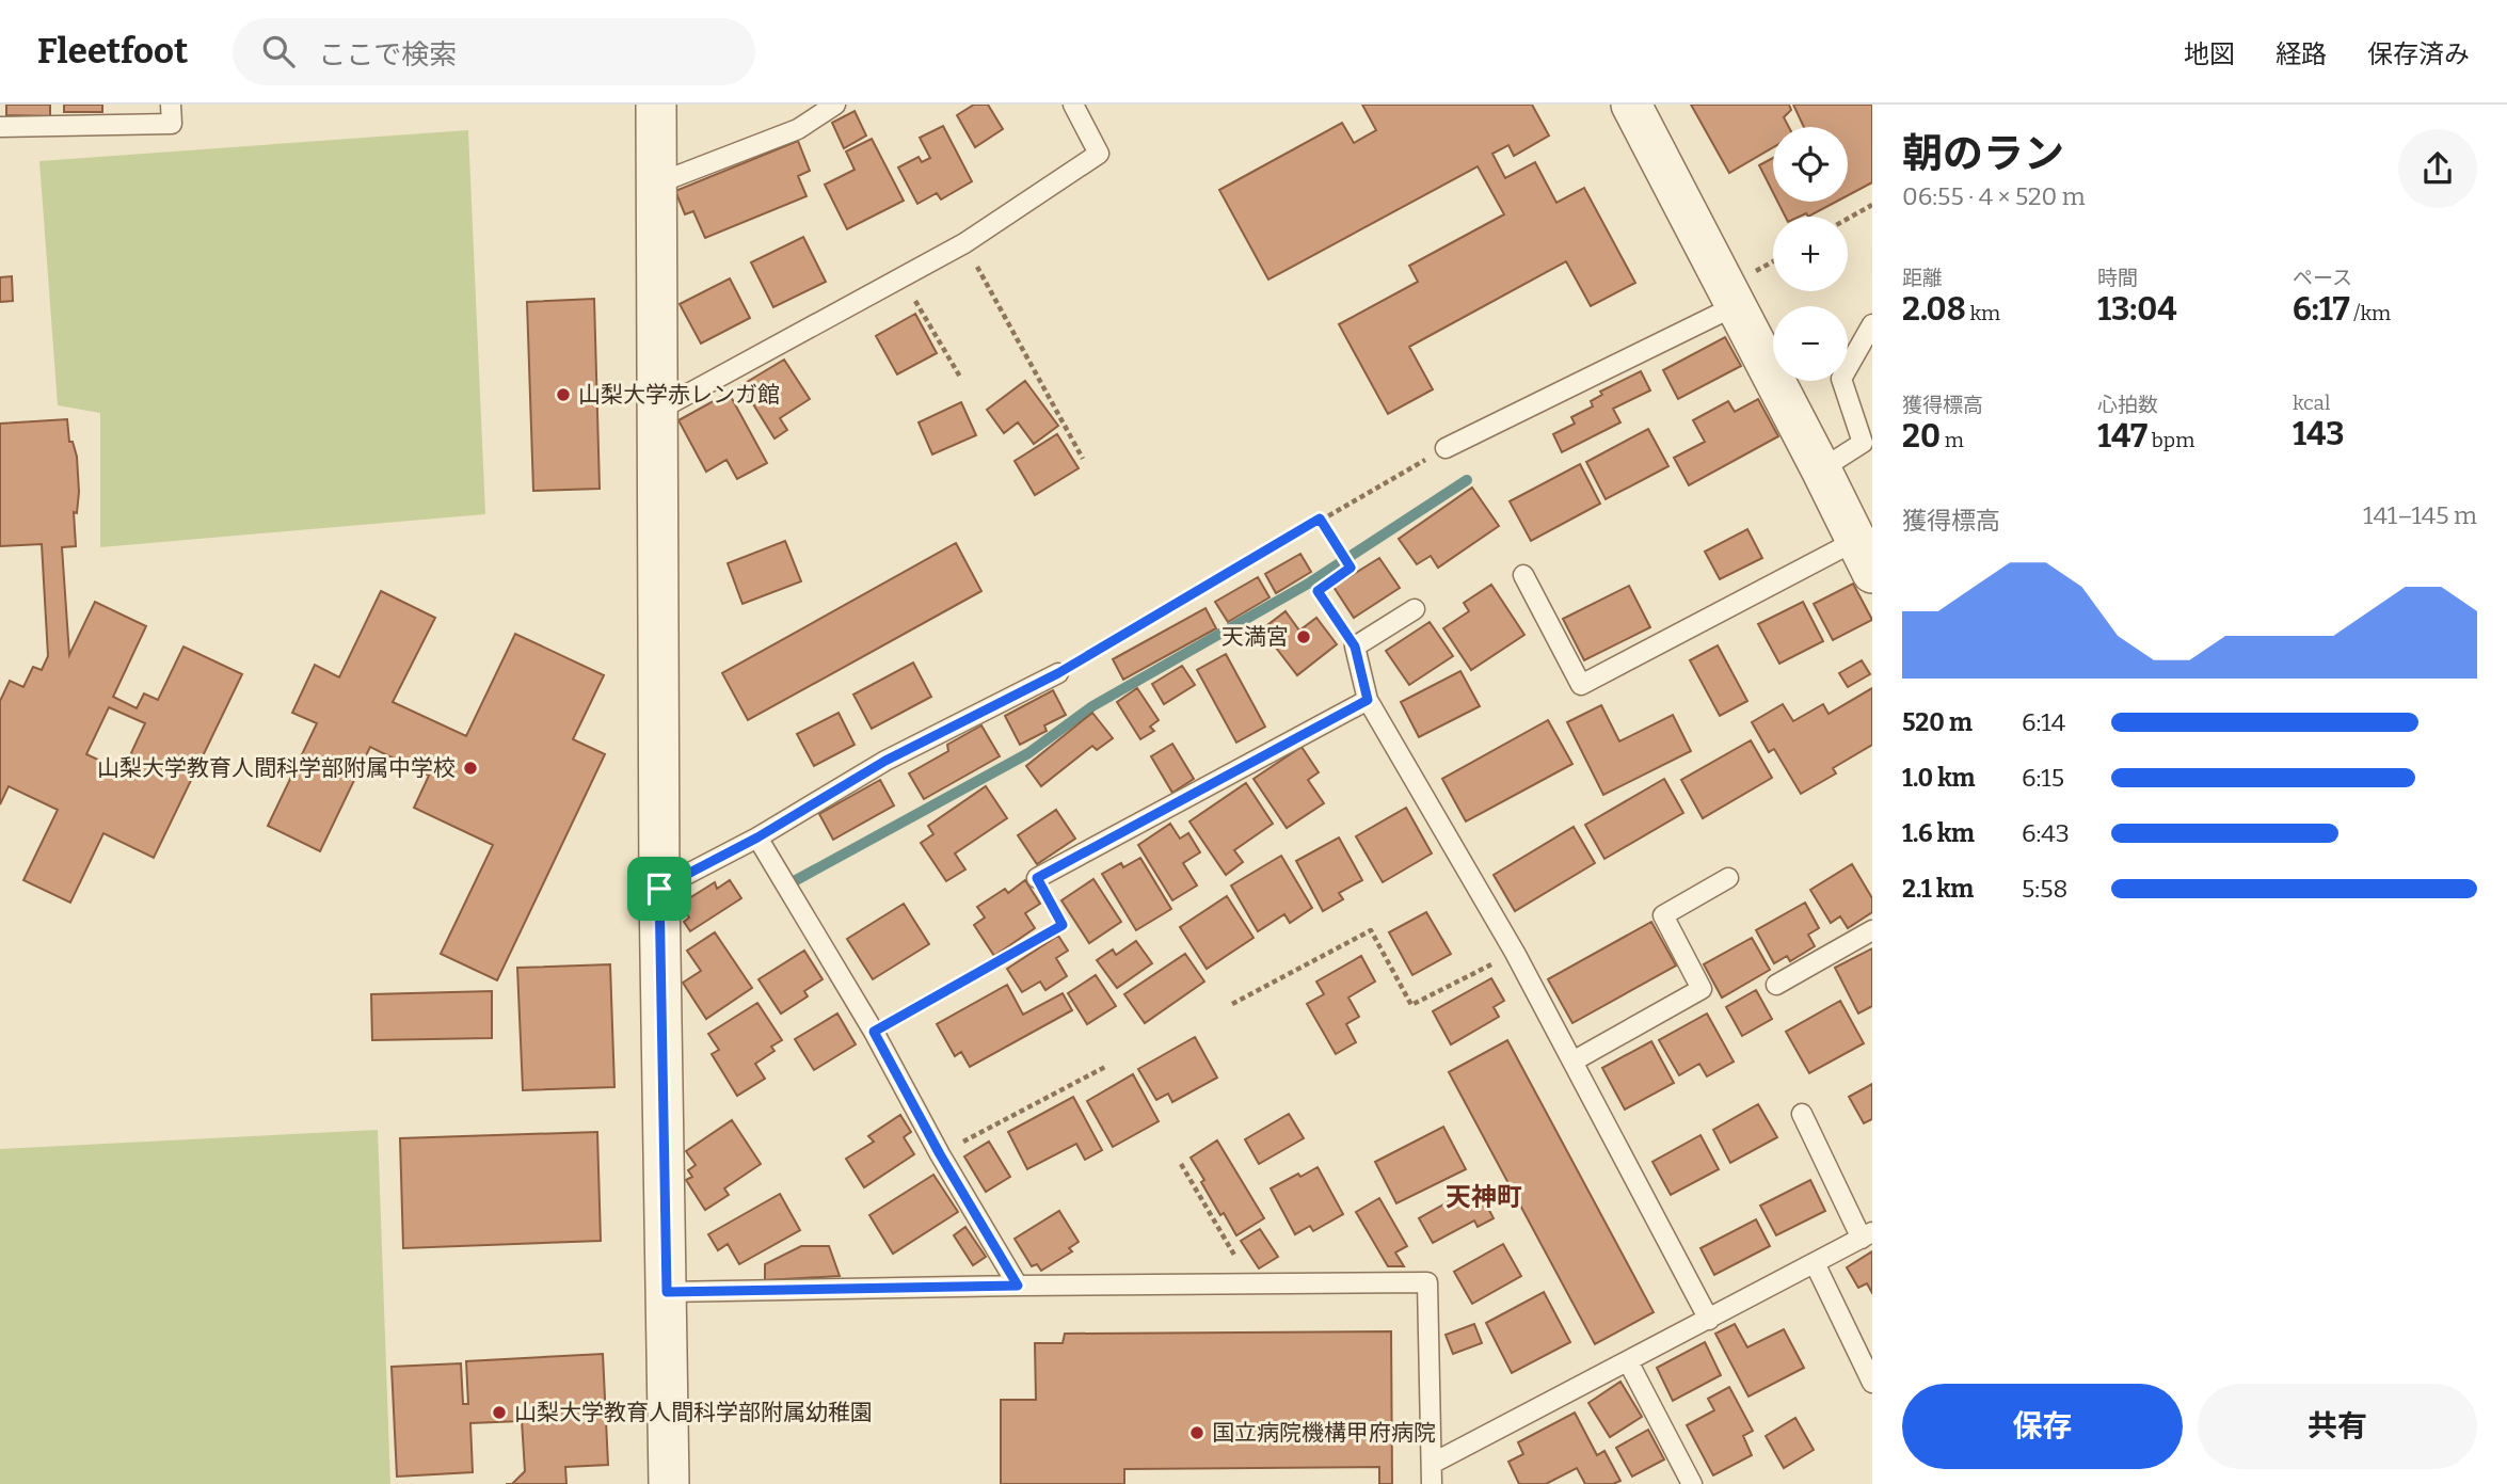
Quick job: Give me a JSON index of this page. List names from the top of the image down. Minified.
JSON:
{"districts":["天神町"],"places":["山梨大学赤レンガ館","天満宮","山梨大学教育人間科学部附属中学校","山梨大学教育人間科学部附属幼稚園","国立病院機構甲府病院"],"page":{"header":"Fleetfoot","search":"ここで検索","nav":["地図","経路","保存済み"],"heading":["朝のラン","06:55 · 4 × 520 m"],"map_buttons":["+","−"],"stats":[["距離","2.08 km"],["時間","13:04"],["ペース","6:17 /km"],["獲得標高","20 m"],["心拍数","147 bpm"],["kcal","143"]],"chart":["獲得標高","141–145 m"],"list":[{"name":"520 m","note":"6:14"},{"name":"1.0 km","note":"6:15"},{"name":"1.6 km","note":"6:43"},{"name":"2.1 km","note":"5:58"}],"buttons":["保存","共有"]}}
